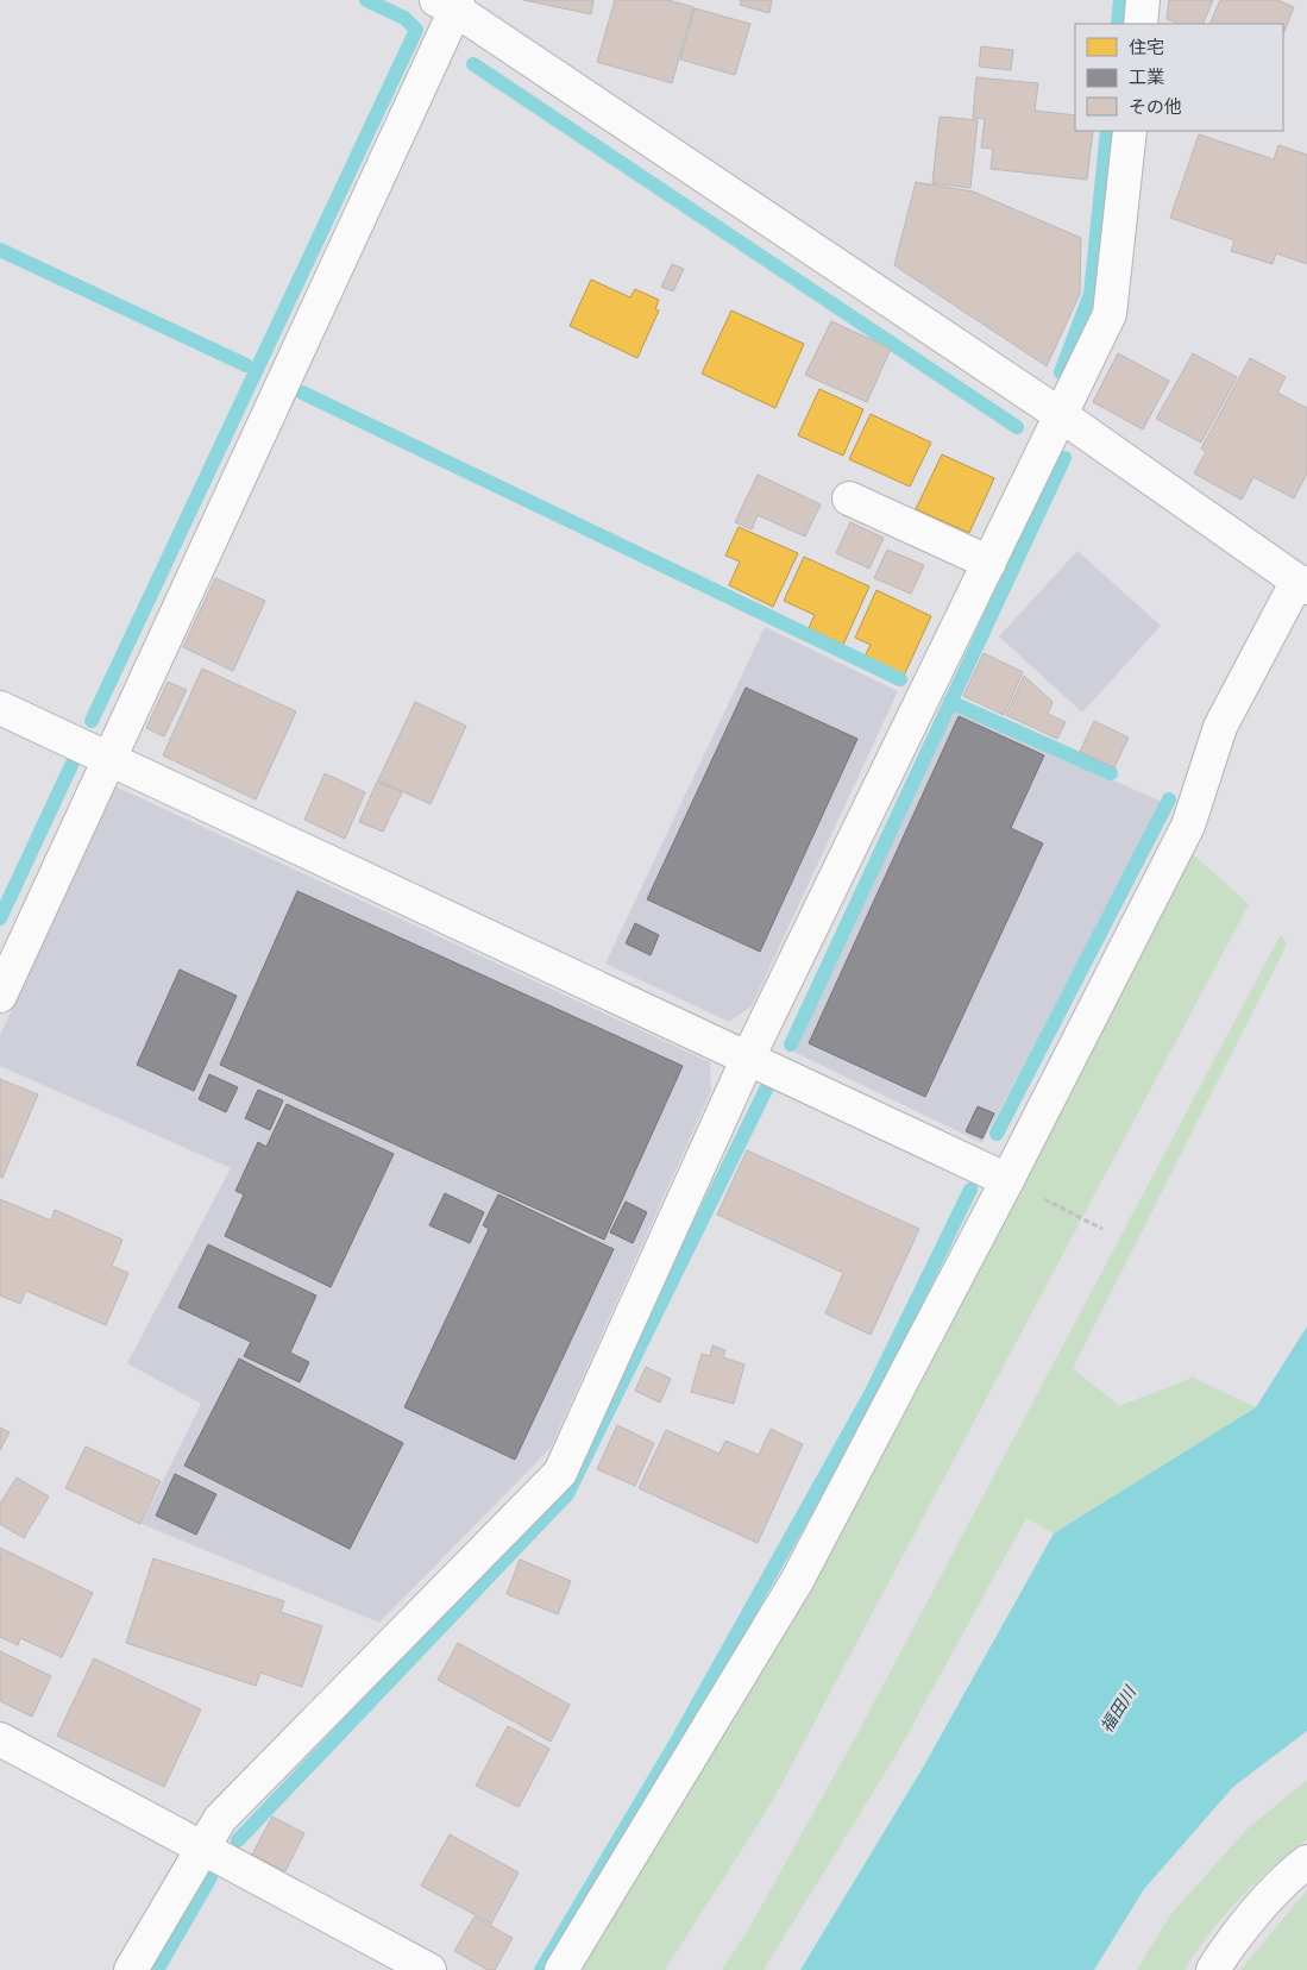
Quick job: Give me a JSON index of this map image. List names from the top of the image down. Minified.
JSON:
{"water":["福田川"],"legend":["住宅","工業","その他"]}
